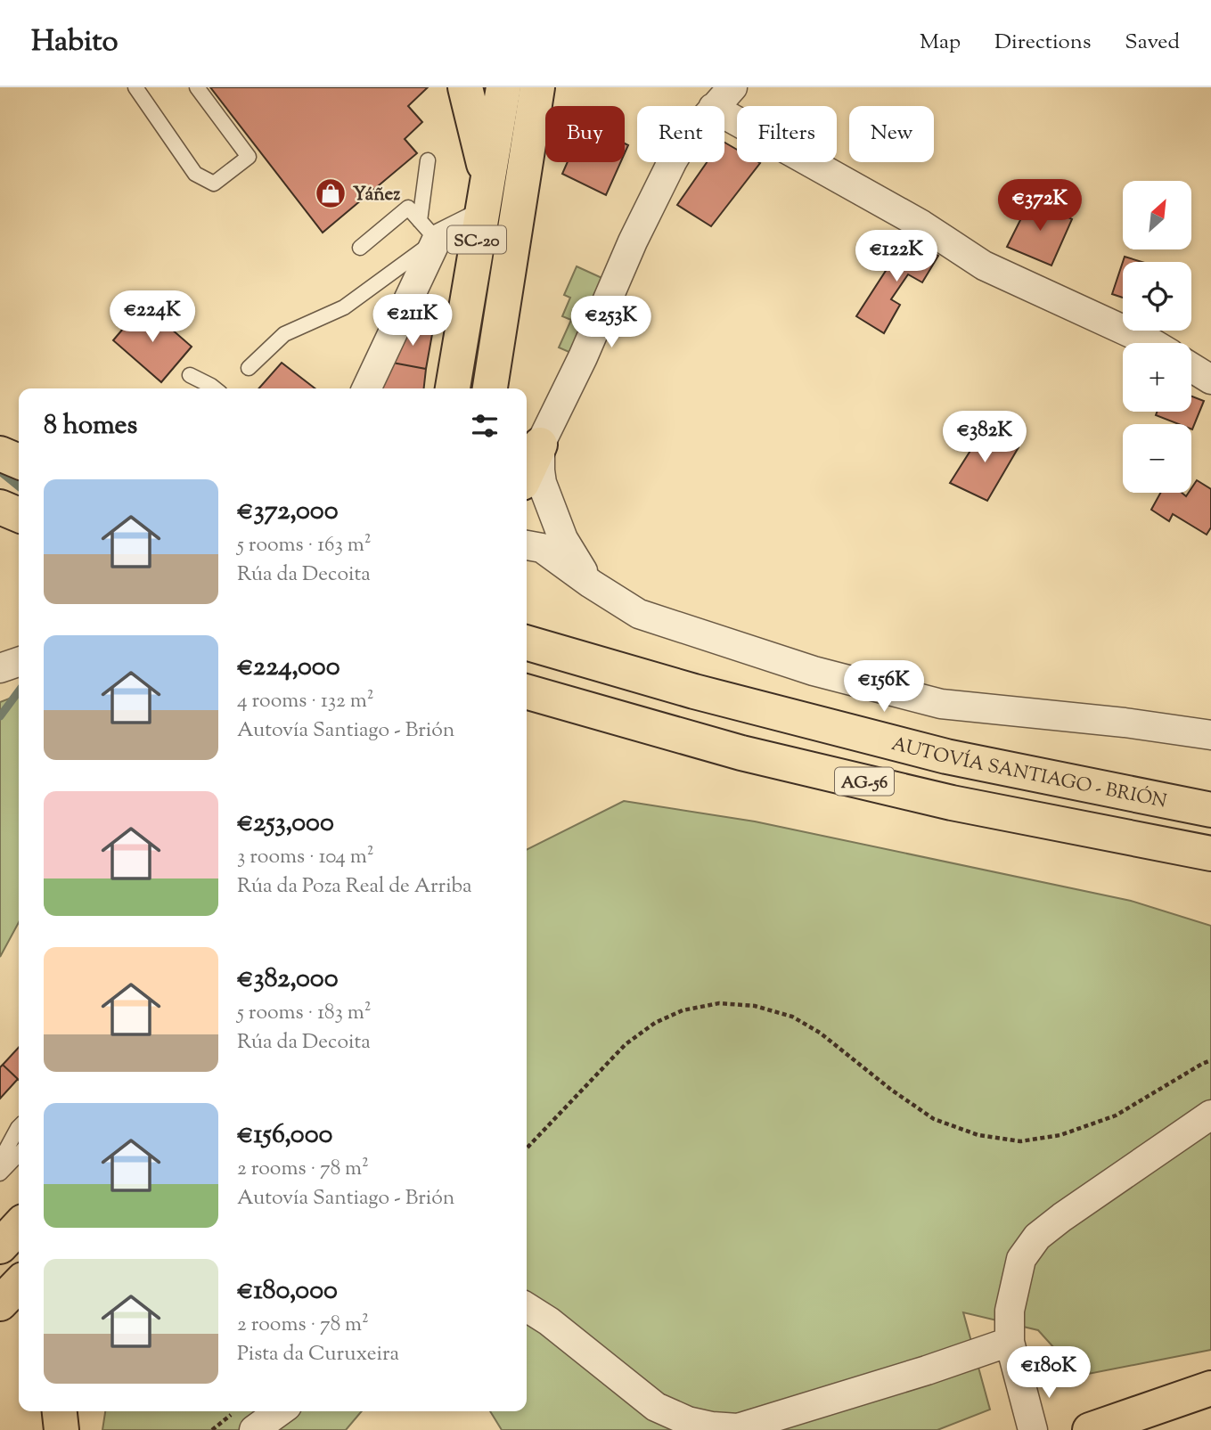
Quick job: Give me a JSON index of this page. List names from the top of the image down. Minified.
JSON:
{"streets":{"highway":["SC-20","AUTOVÍA SANTIAGO - BRIÓN","AG-56"]},"places":{"shop":["Yáñez"]},"north":"top right","page":{"header":"Habito","nav":["Map","Directions","Saved"],"chip":["Buy","Rent","Filters","New"],"price":["€372K","€122K","€224K","€211K","€253K","€382K","€156K","€180K"],"map_buttons":["+","−"],"heading":"8 homes","list":[{"name":"€372,000","note":"5 rooms · 163 m² · Rúa da Decoita"},{"name":"€224,000","note":"4 rooms · 132 m² · Autovía Santiago - Brión"},{"name":"€253,000","note":"3 rooms · 104 m² · Rúa da Poza Real de Arriba"},{"name":"€382,000","note":"5 rooms · 183 m² · Rúa da Decoita"},{"name":"€156,000","note":"2 rooms · 78 m² · Autovía Santiago - Brión"},{"name":"€180,000","note":"2 rooms · 78 m² · Pista da Curuxeira"}]}}
